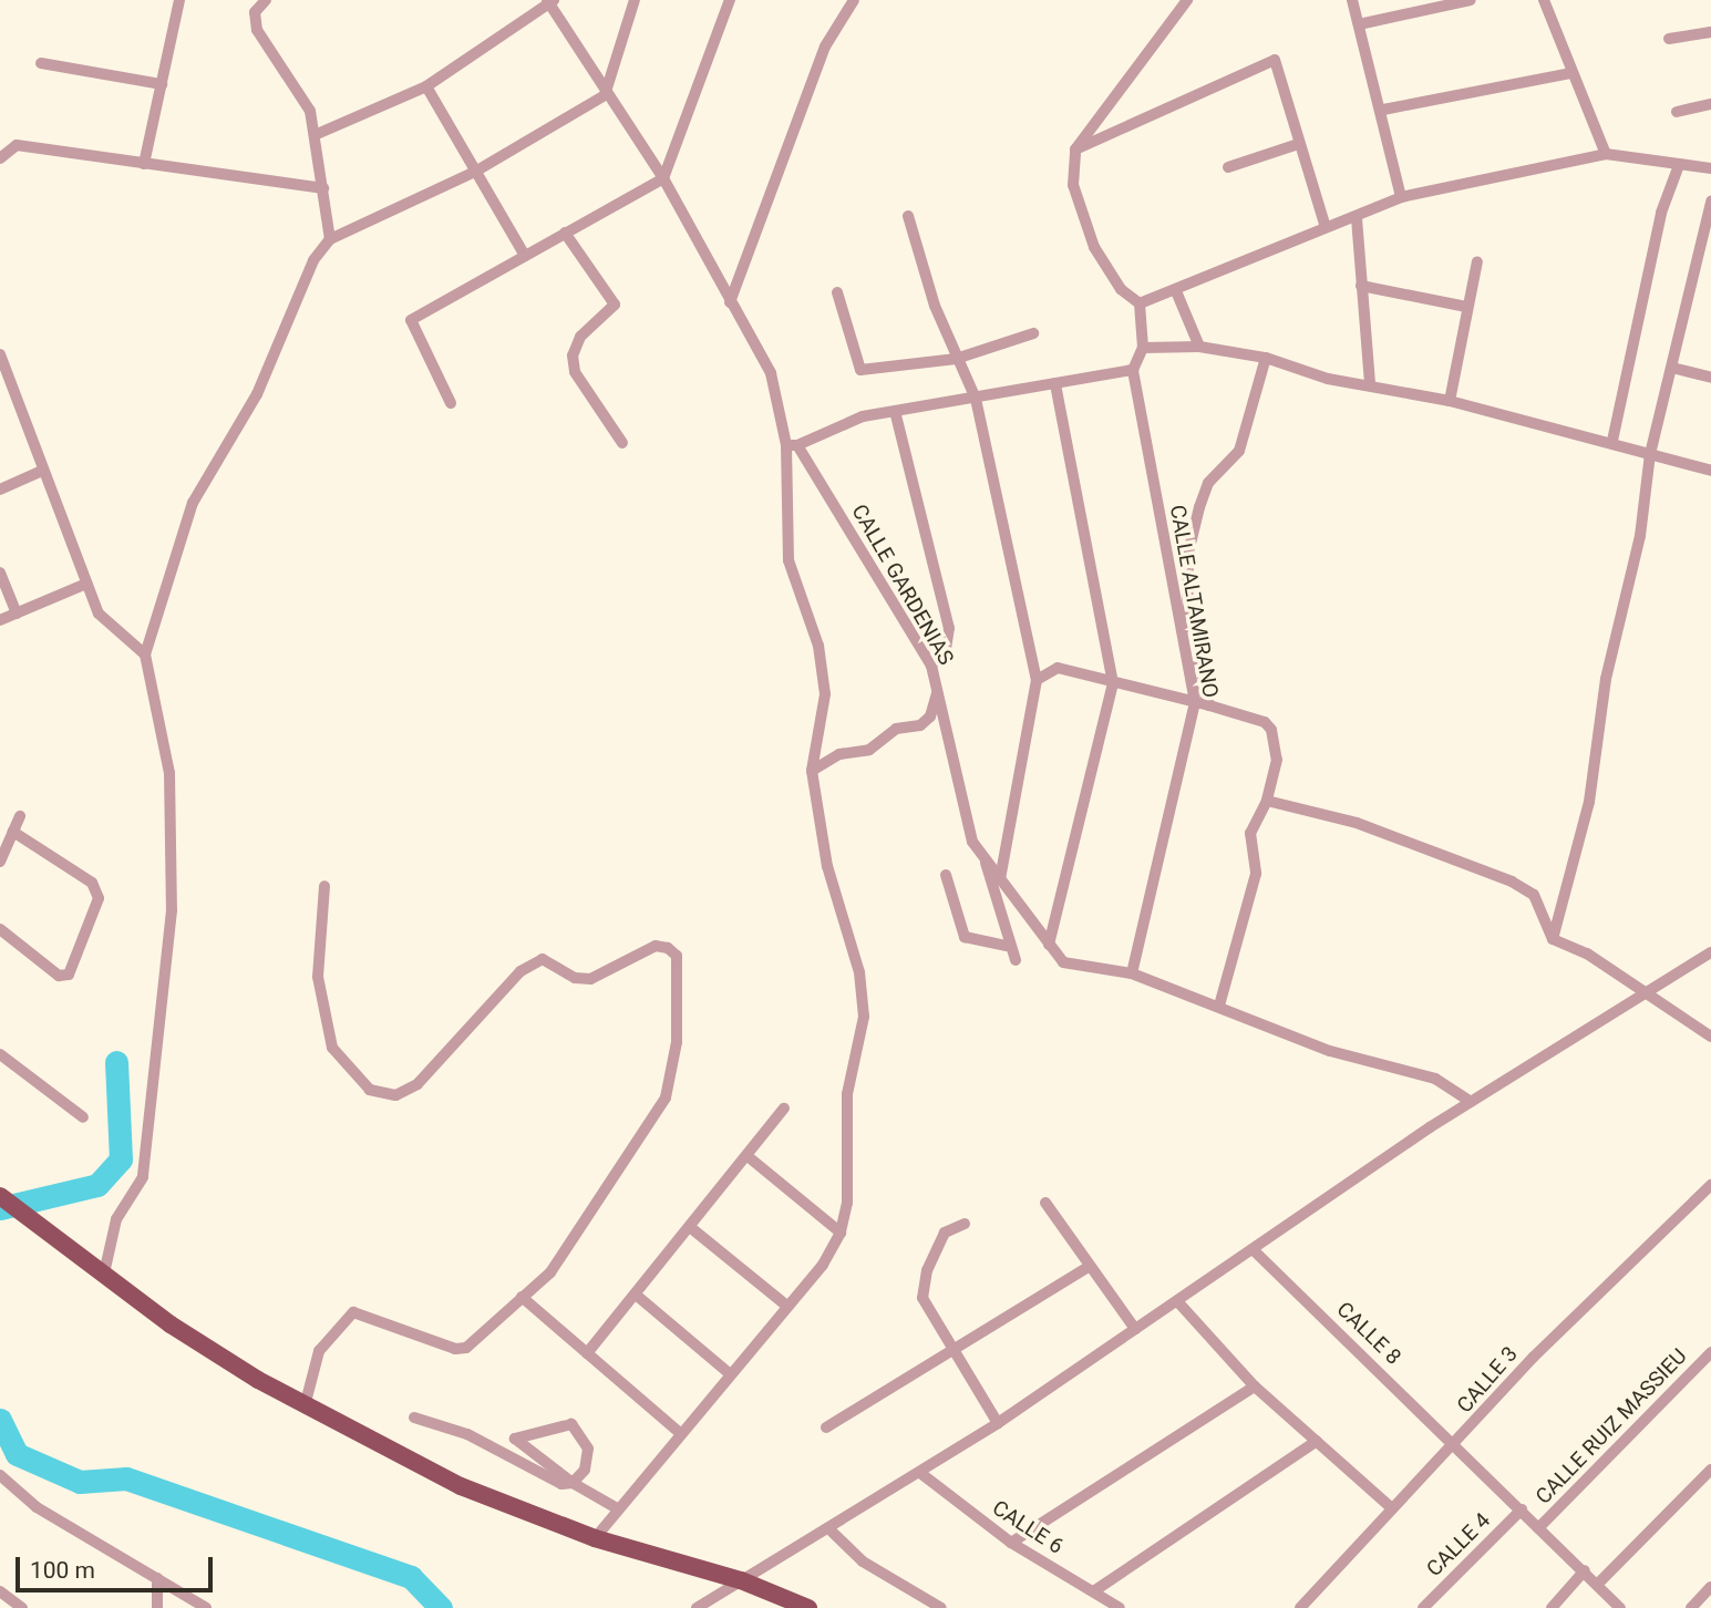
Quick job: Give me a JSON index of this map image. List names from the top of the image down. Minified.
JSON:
{"streets":{"street":["CALLE GARDENIAS","CALLE ALTAMIRANO","CALLE 8","CALLE 3","CALLE RUIZ MASSIEU","CALLE 6","CALLE 4"]},"crossings":[["CALLE GARDENIAS","CALLE ALTAMIRANO"],["CALLE 8","CALLE 3"],["CALLE 8","CALLE RUIZ MASSIEU"],["CALLE 8","CALLE 4"]],"scale_bar":"100 m"}
